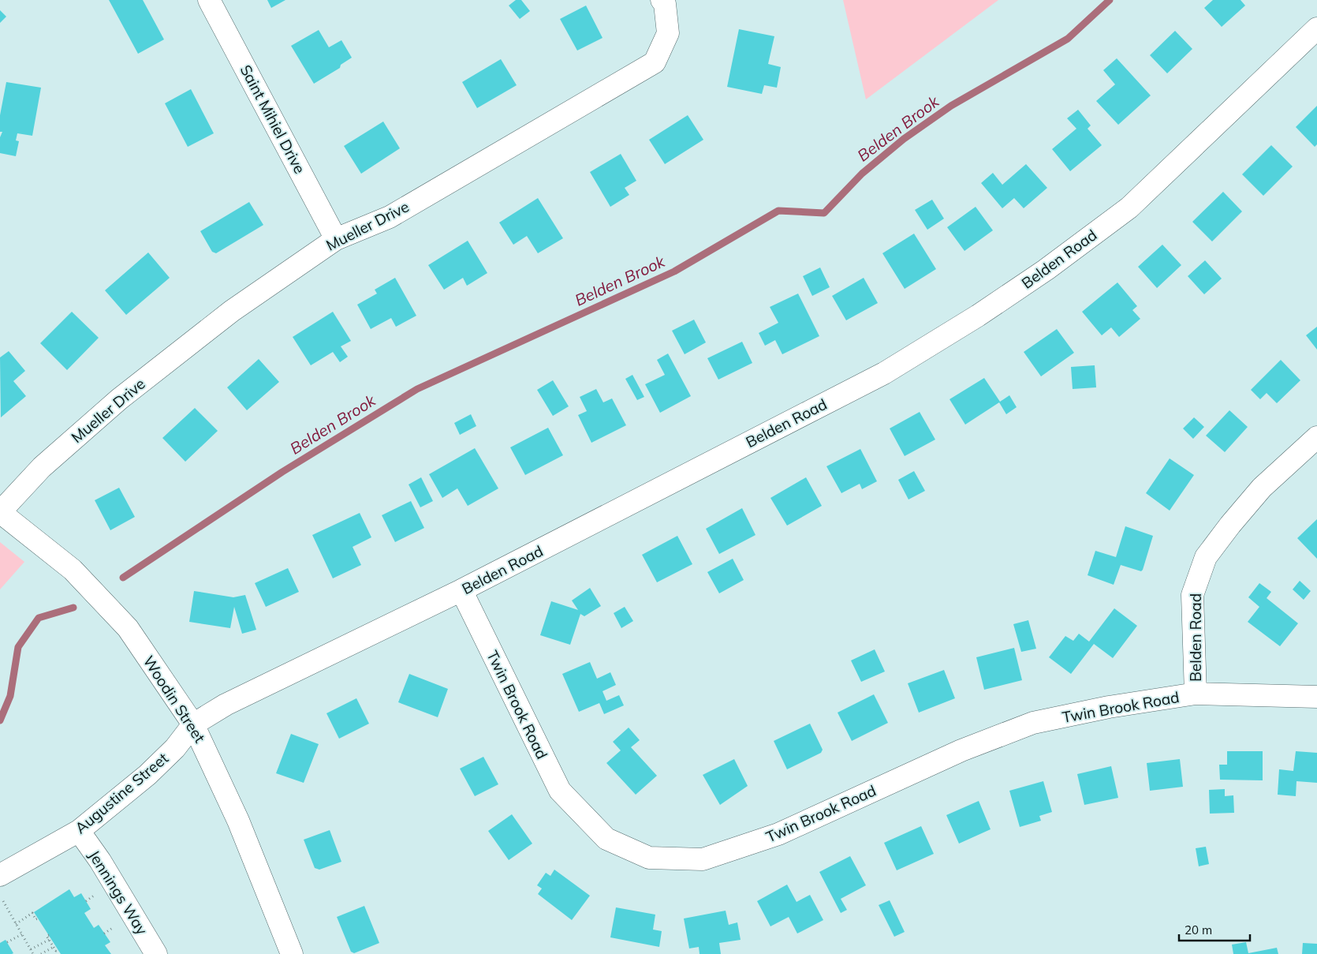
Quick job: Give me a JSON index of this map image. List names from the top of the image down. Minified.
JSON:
{"streets":{"street":["Saint Mihiel Drive","Mueller Drive","Belden Road","Woodin Street","Twin Brook Road","Augustine Street","Jennings Way"]},"crossings":[["Saint Mihiel Drive","Mueller Drive"],["Mueller Drive","Woodin Street"],["Belden Road","Woodin Street"],["Belden Road","Twin Brook Road"],["Belden Road","Augustine Street"],["Woodin Street","Augustine Street"],["Augustine Street","Jennings Way"]],"water":["Belden Brook"],"scale_bar":"20 m"}
